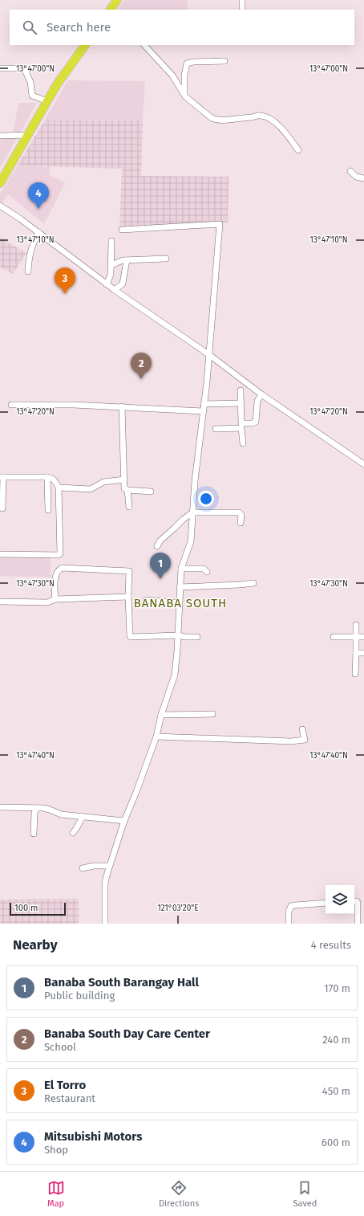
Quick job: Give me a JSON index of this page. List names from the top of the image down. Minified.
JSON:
{"districts":["BANABA SOUTH"],"scale_bar":"100 m","page":{"search":"Search here","pins":["4","3","2","1"],"scale":"100 m","heading":["Nearby","4 results"],"list":[{"mark":"1","name":"Banaba South Barangay Hall","note":"Public building","value":"170 m"},{"mark":"2","name":"Banaba South Day Care Center","note":"School","value":"240 m"},{"mark":"3","name":"El Torro","note":"Restaurant","value":"450 m"},{"mark":"4","name":"Mitsubishi Motors","note":"Shop","value":"600 m"}],"nav":["Map","Directions","Saved"]},"coordinates":["13°47'00\"N","13°47'10\"N","13°47'20\"N","13°47'30\"N","13°47'40\"N","121°03'20\"E"]}
